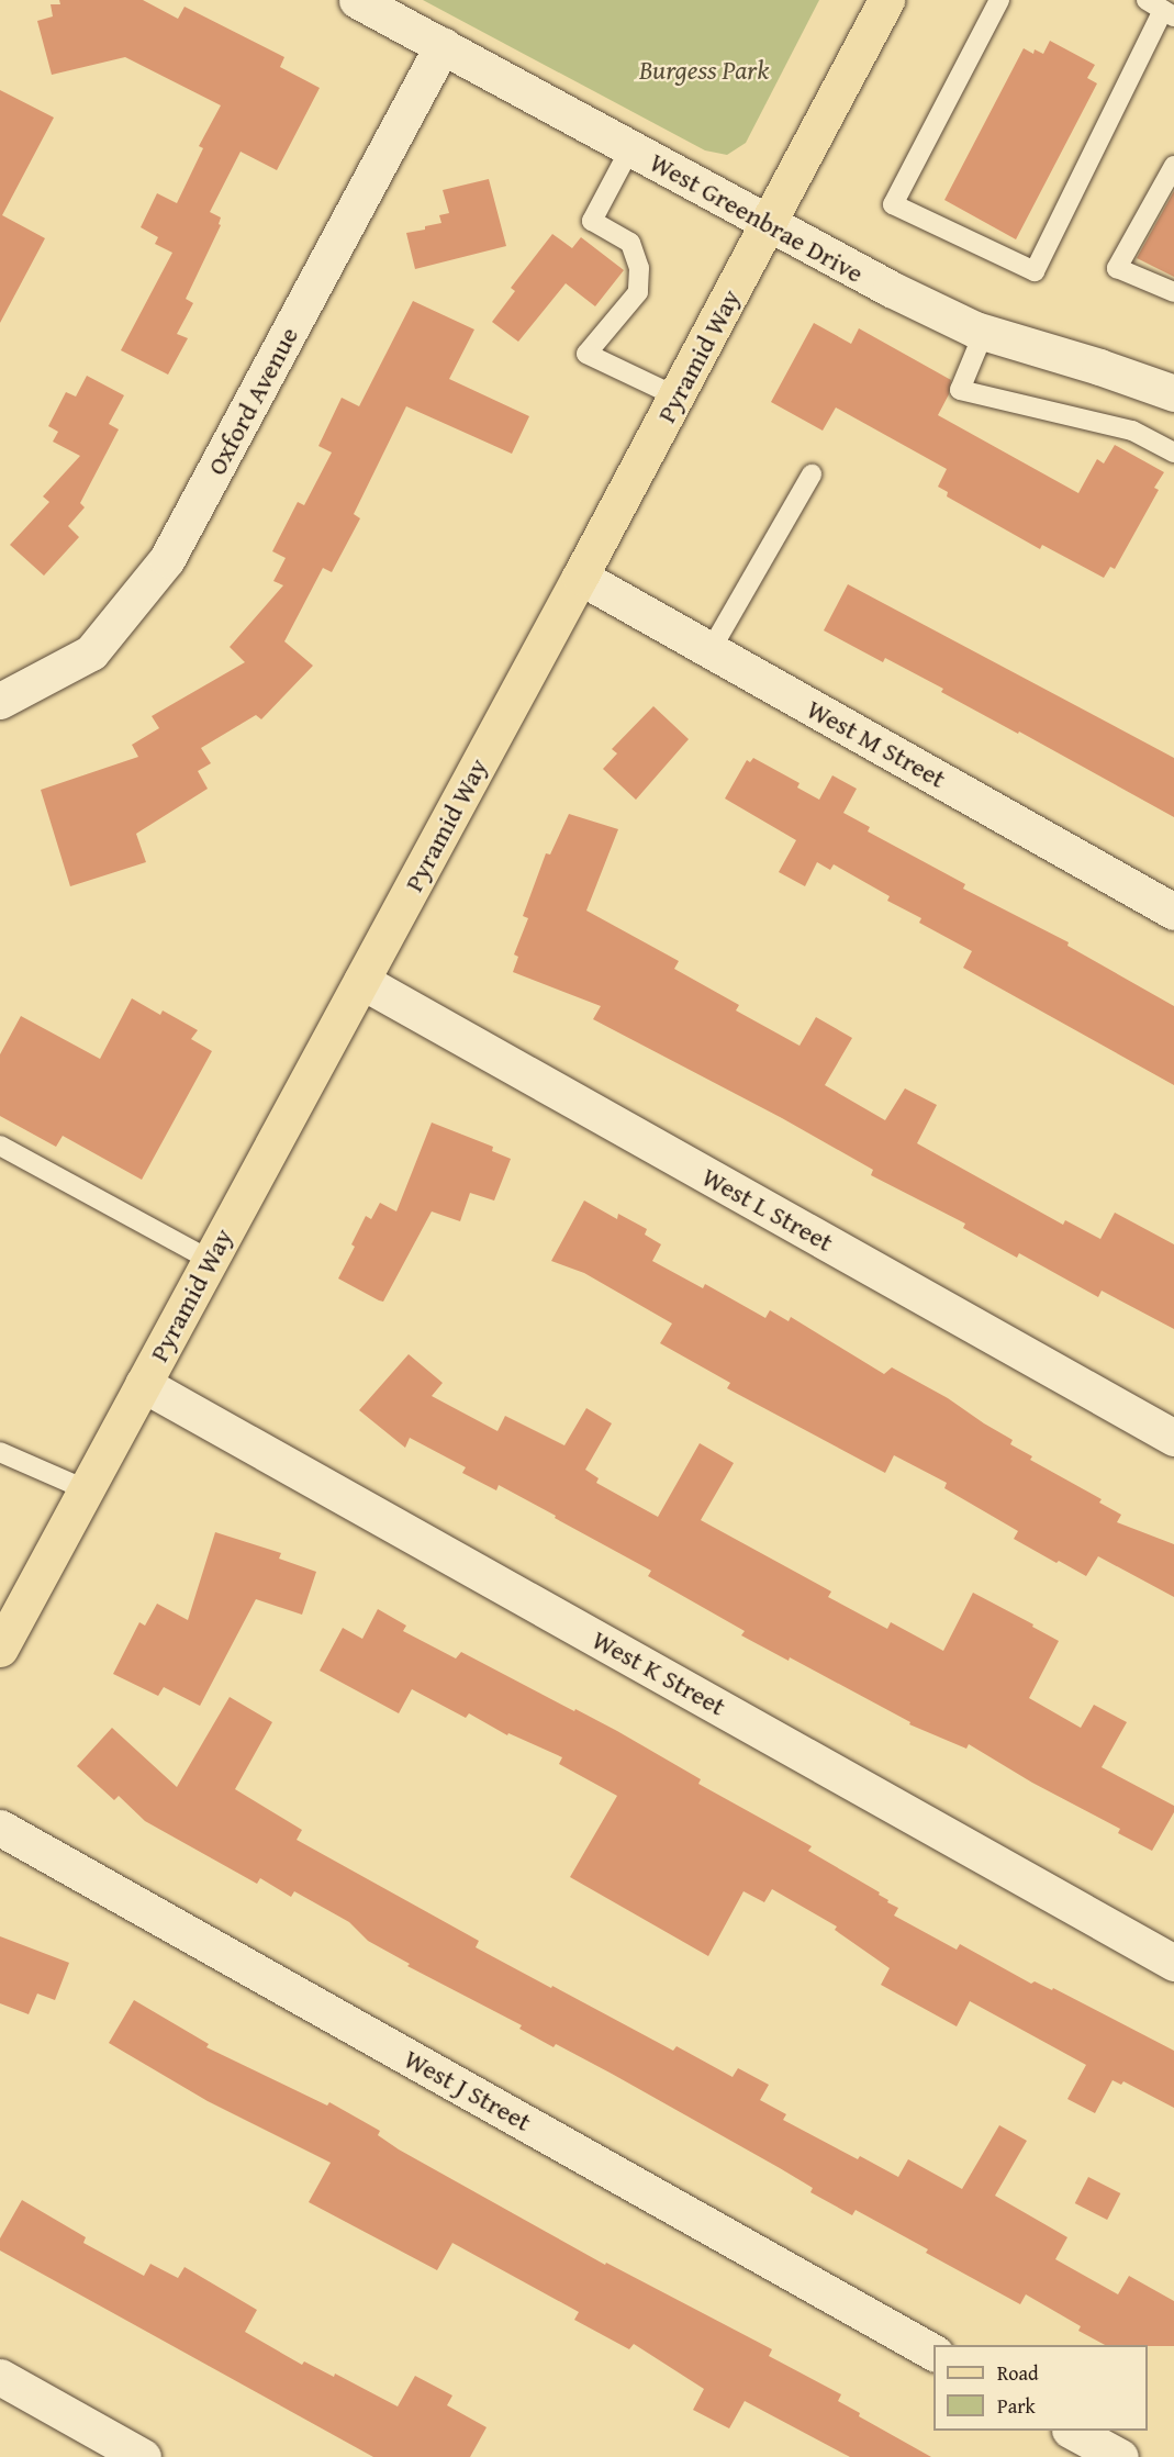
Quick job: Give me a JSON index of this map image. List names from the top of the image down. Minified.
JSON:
{"streets":{"main road":["Pyramid Way"],"street":["West Greenbrae Drive","Oxford Avenue","West M Street","West L Street","West K Street","West J Street"]},"crossings":[["West Greenbrae Drive","Pyramid Way"],["West Greenbrae Drive","Oxford Avenue"],["Pyramid Way","West M Street"],["Pyramid Way","West L Street"],["Pyramid Way","West K Street"]],"parks":["Burgess Park"],"legend":["Road","Park"]}
